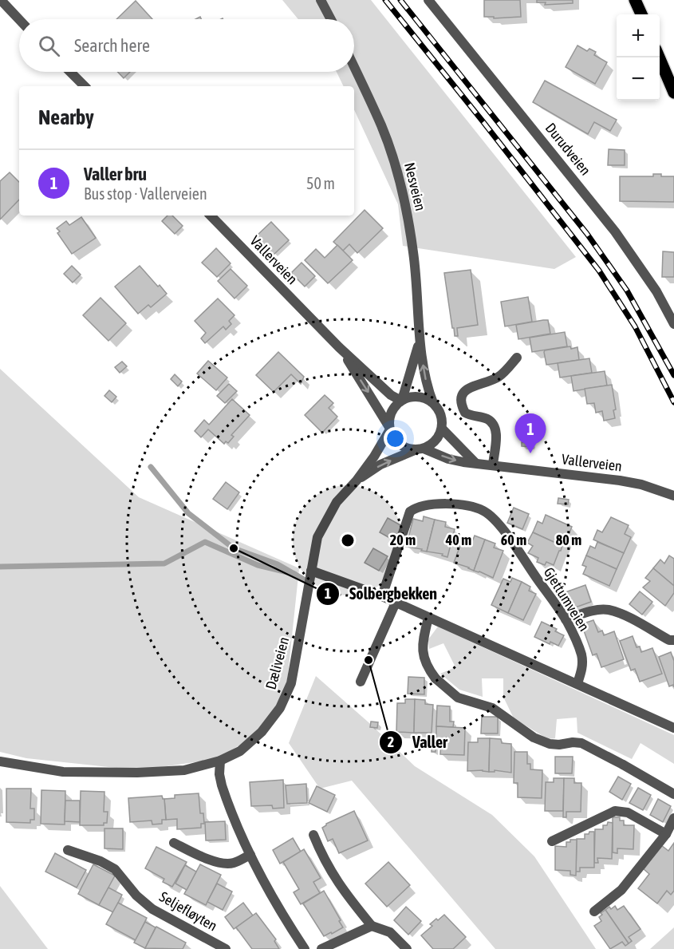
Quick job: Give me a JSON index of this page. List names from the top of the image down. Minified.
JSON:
{"streets":{"street":["Durudveien","Nesveien","Vallerveien","Gjettumveien","Dæliveien","Seljefløyten"]},"crossings":[["Nesveien","Vallerveien"],["Nesveien","Dæliveien"],["Vallerveien","Dæliveien"]],"places":["Solbergbekken","Valler"],"page":{"map_buttons":["+","−"],"search":"Search here","heading":"Nearby","list":[{"mark":"1","name":"Valler bru","note":"Bus stop · Vallerveien","value":"50 m"}],"pins":"1"},"rings":["20 m","40 m","60 m","80 m"]}
